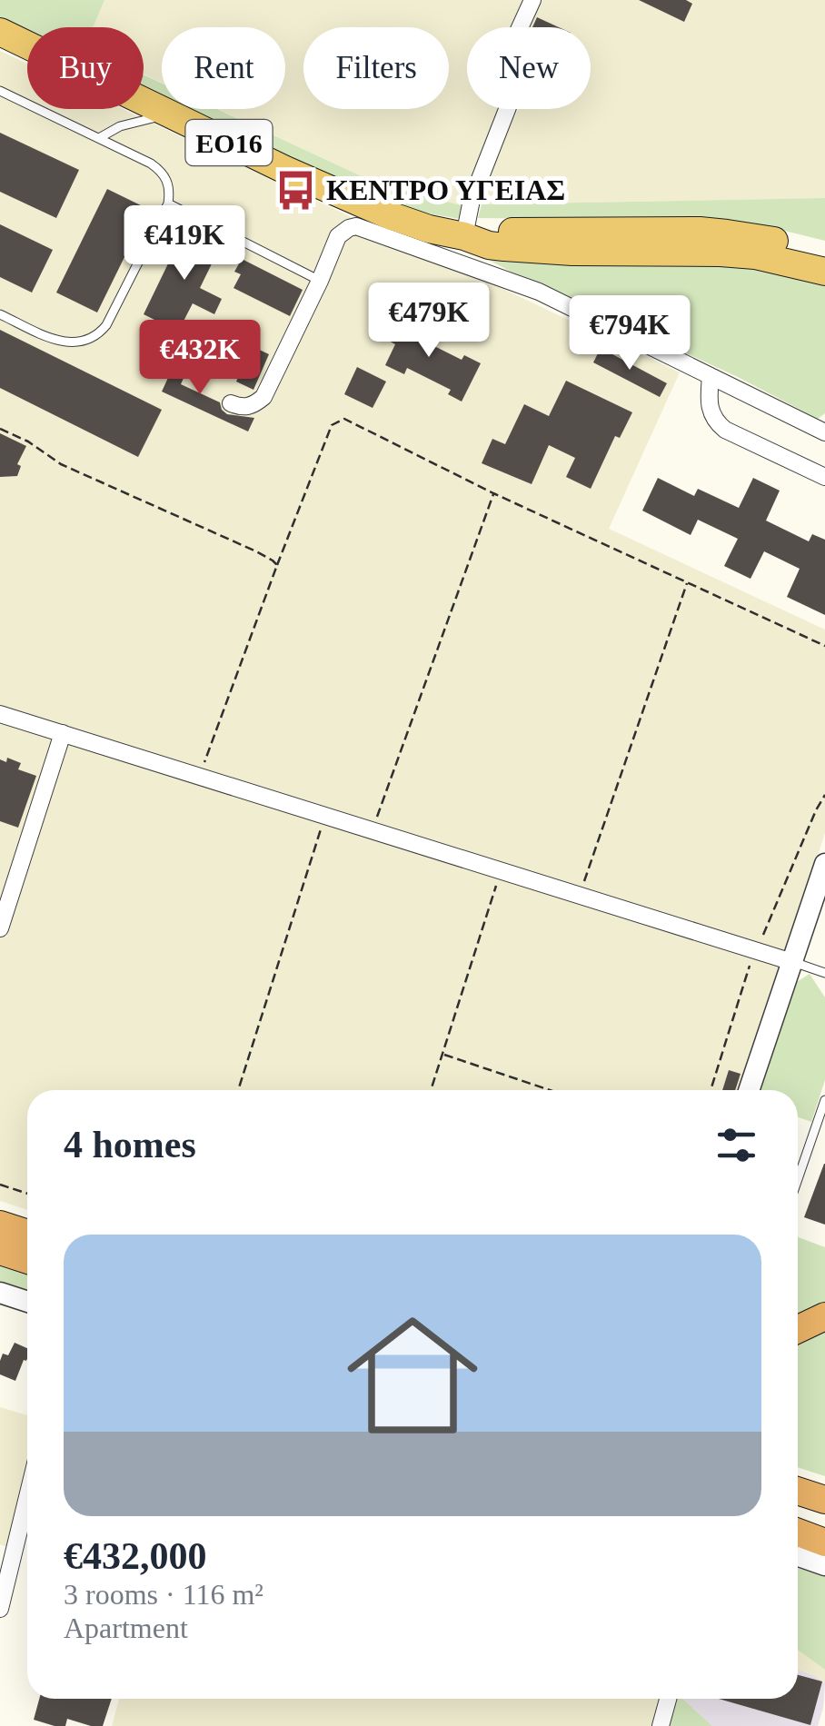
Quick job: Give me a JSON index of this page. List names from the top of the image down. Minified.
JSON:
{"streets":{"main road":["ΕΟ16"]},"places":{"bus stop":["ΚΕΝΤΡΟ ΥΓΕΙΑΣ"]},"page":{"chip":["Buy","Rent","Filters","New"],"price":["€419K","€479K","€794K","€432K"],"heading":"4 homes","list":[{"name":"€432,000","note":"3 rooms · 116 m² · Apartment"}]}}
